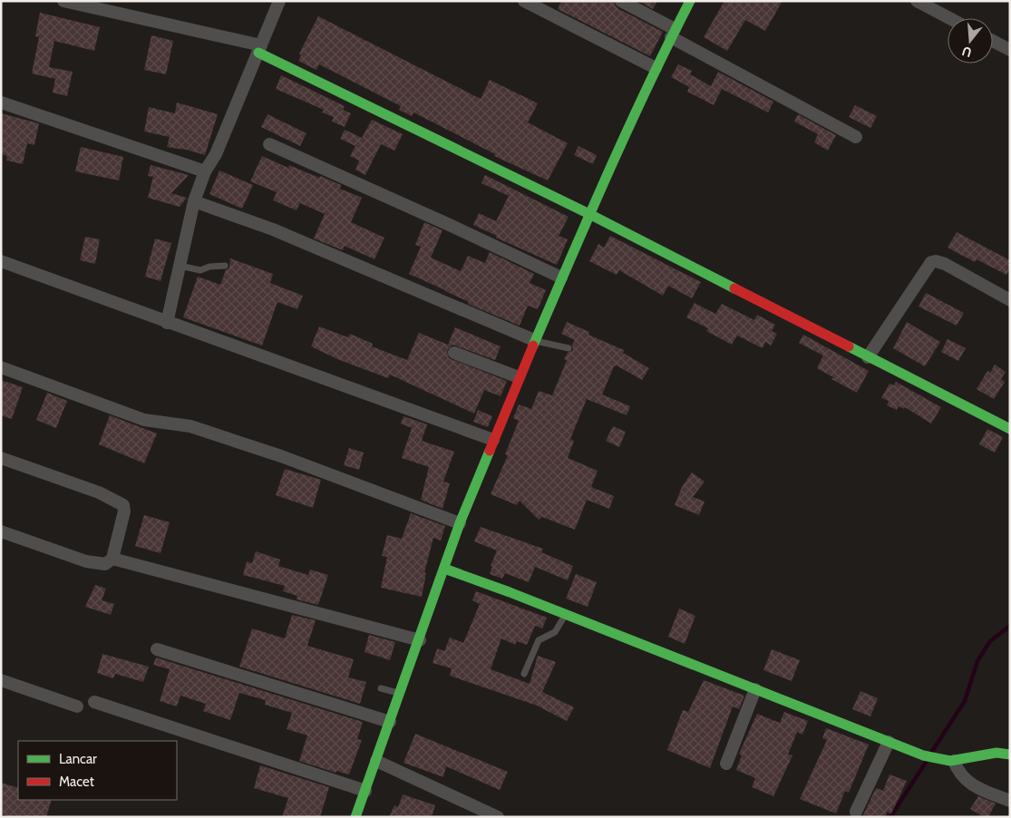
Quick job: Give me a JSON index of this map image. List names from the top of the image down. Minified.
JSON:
{"legend":["Lancar","Macet"],"north":"bottom"}
